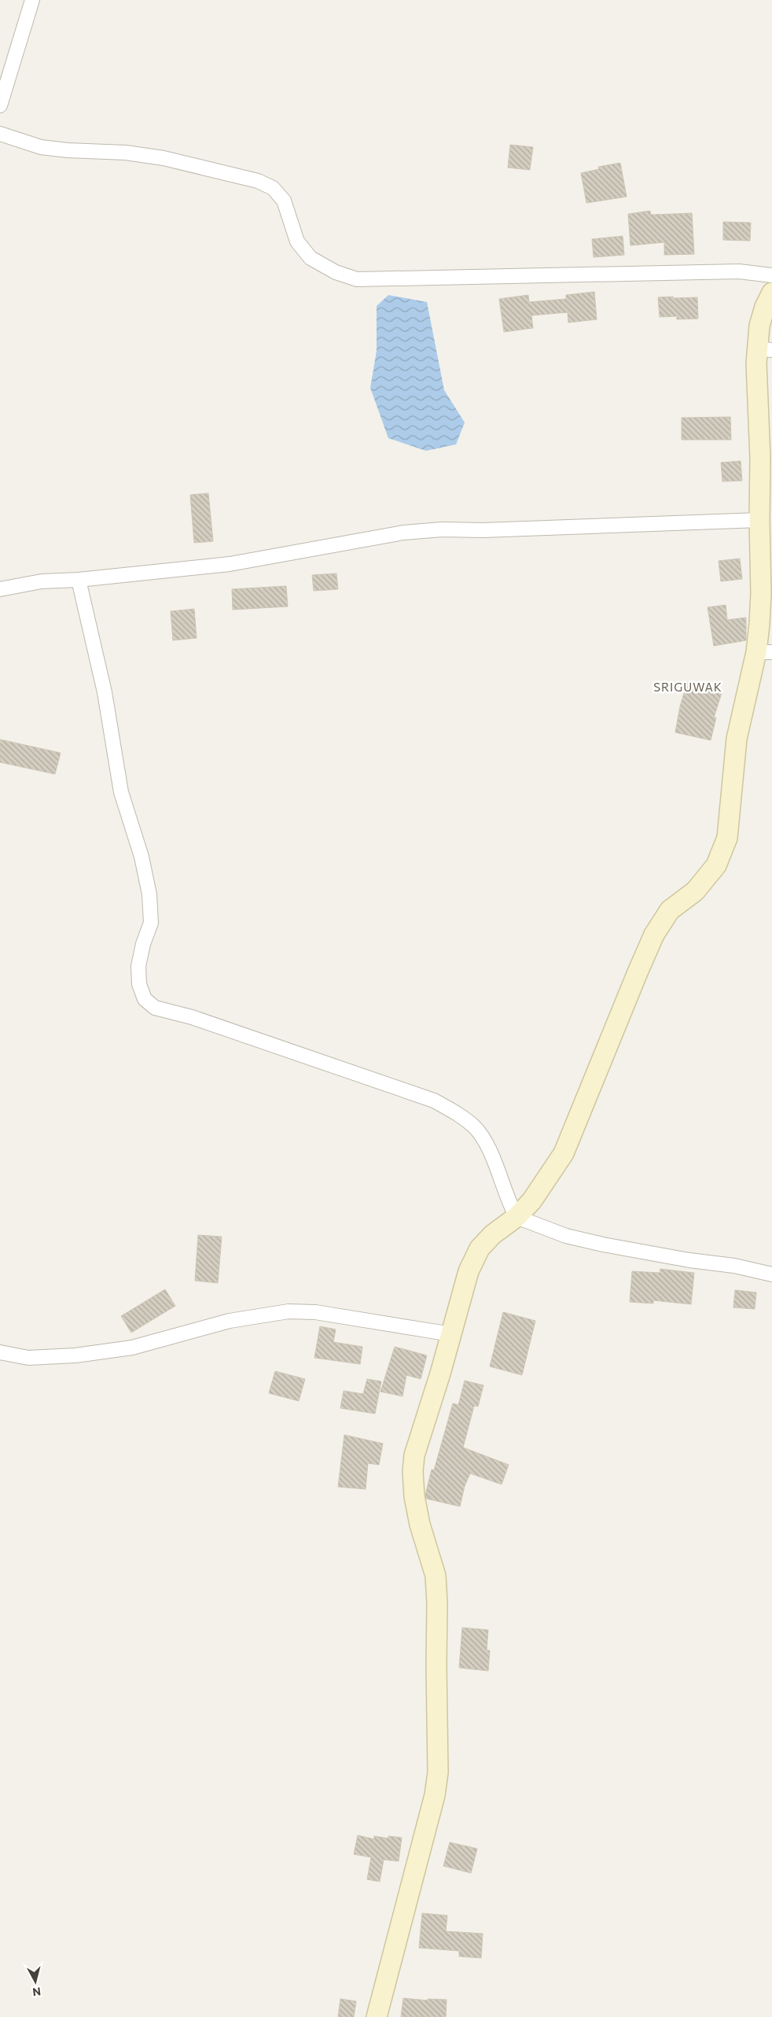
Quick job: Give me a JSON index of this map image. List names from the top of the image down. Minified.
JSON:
{"districts":["SRIGUWAK"],"north":"bottom"}
